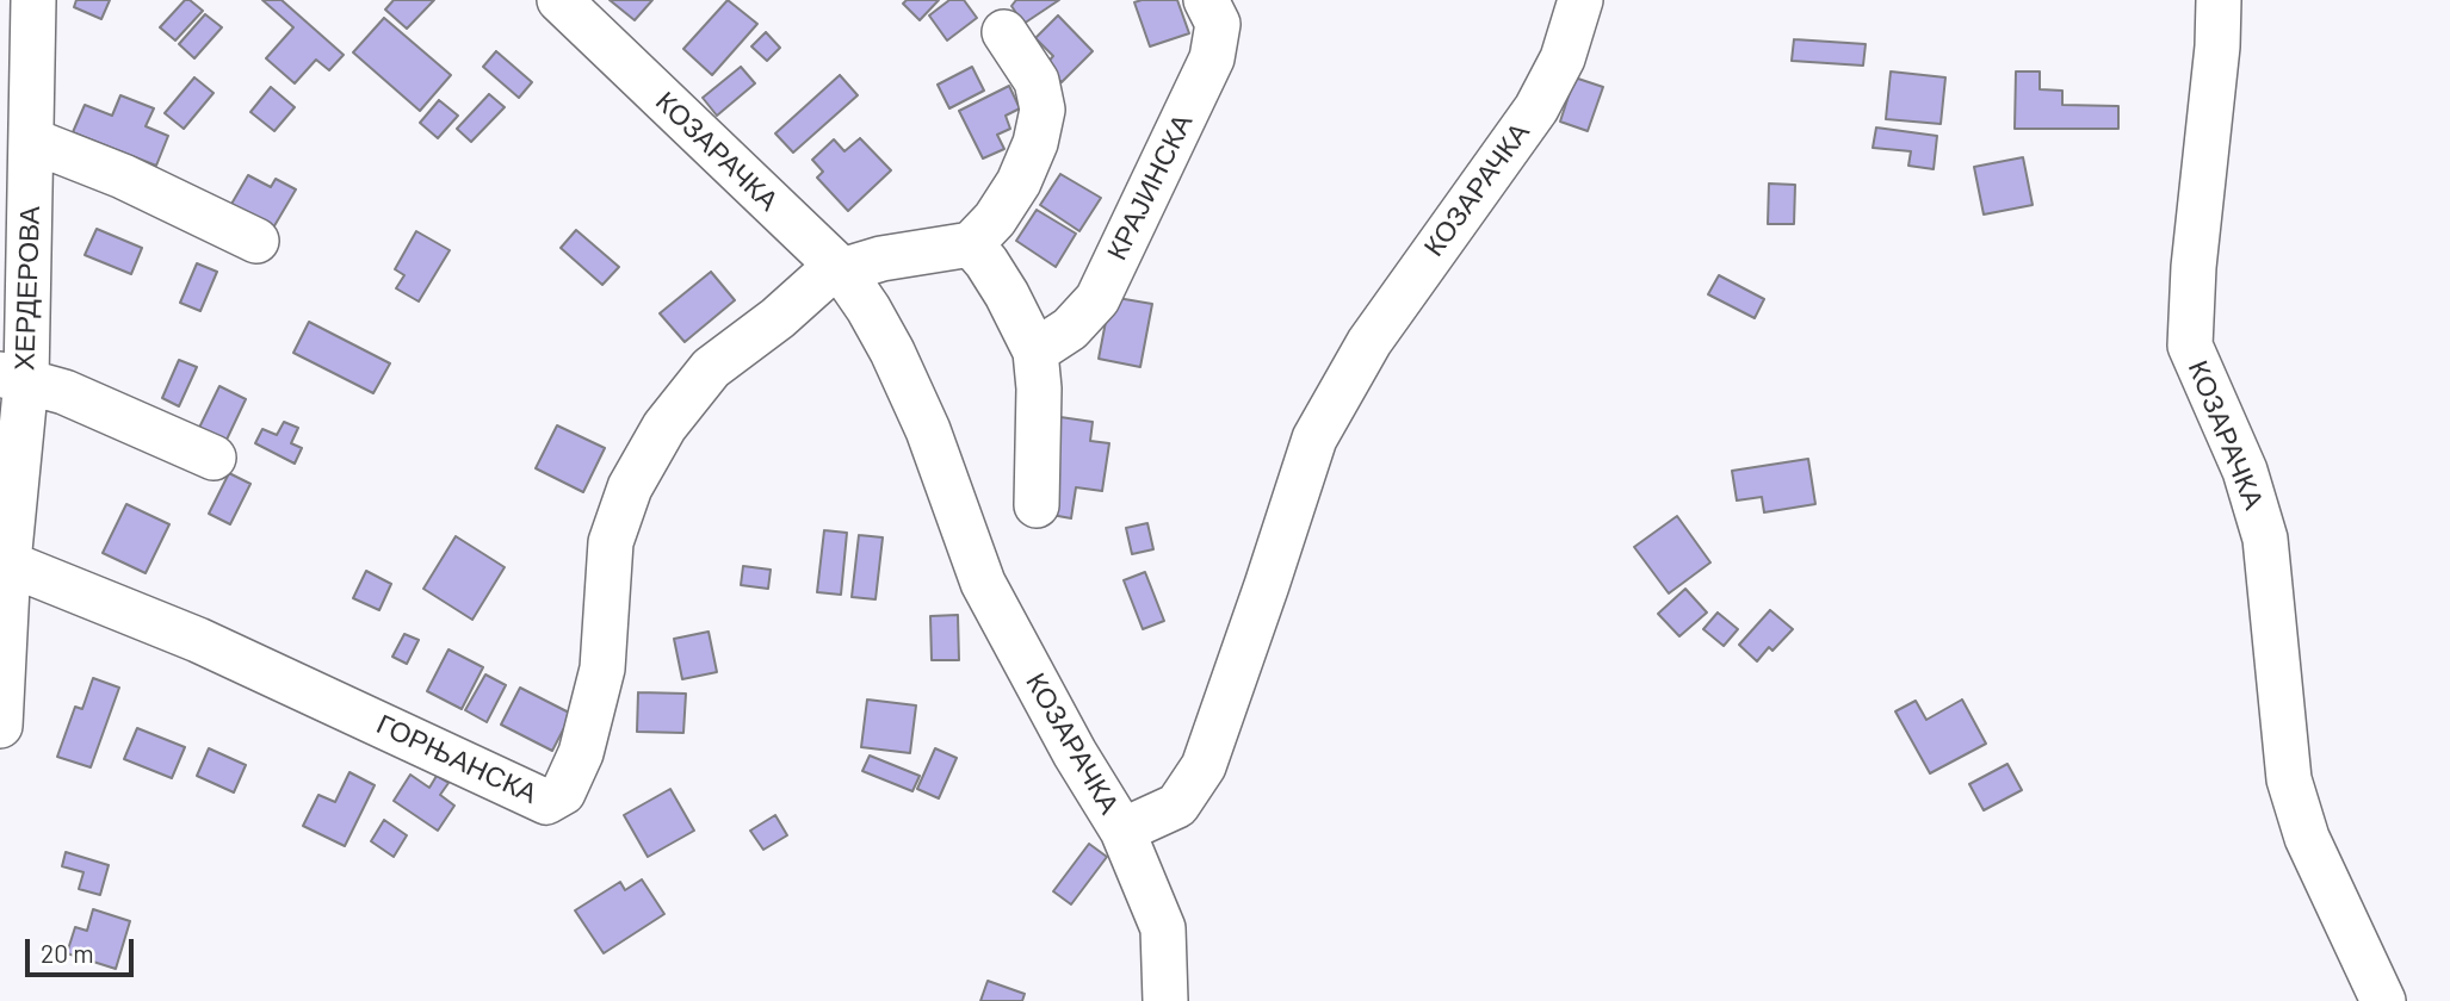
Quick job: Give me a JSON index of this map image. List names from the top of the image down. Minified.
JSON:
{"streets":{"street":["КОЗАРАЧКА","КРАЈИНСКА","ХЕРДЕРОВА","ГОРЊАНСКА"]},"crossings":[["КОЗАРАЧКА","ГОРЊАНСКА"],["ХЕРДЕРОВА","ГОРЊАНСКА"]],"scale_bar":"20 m"}
